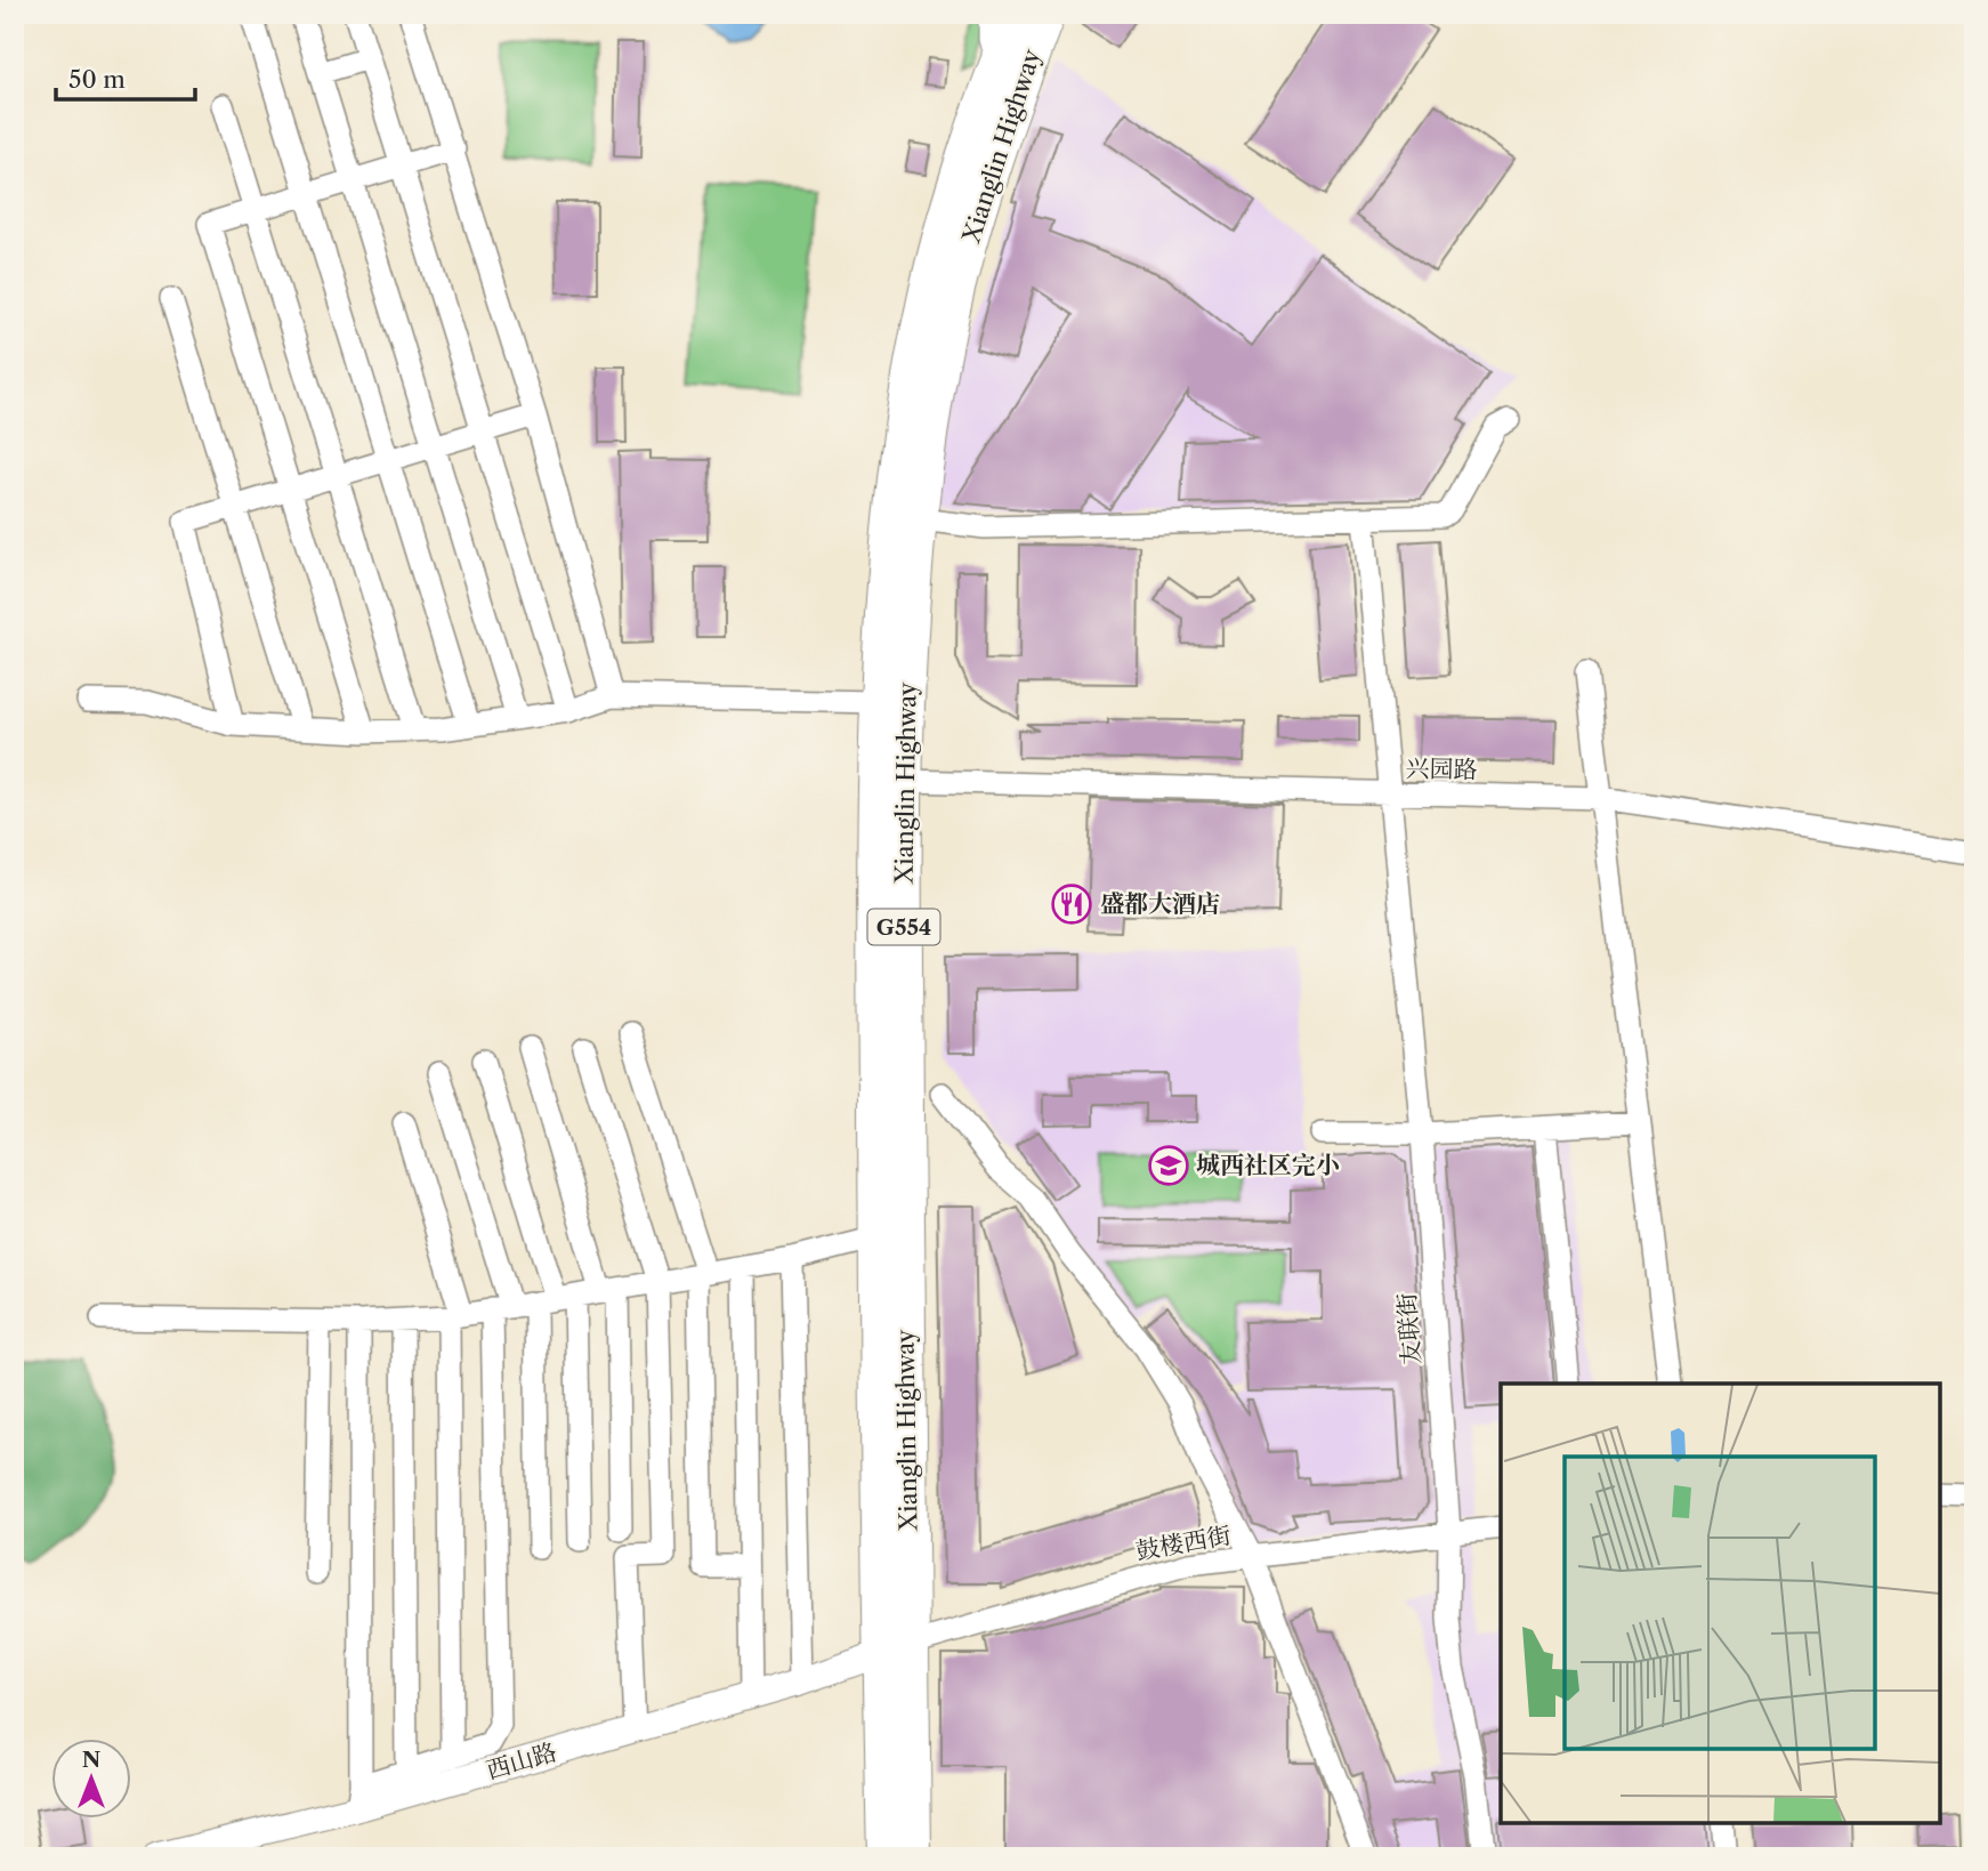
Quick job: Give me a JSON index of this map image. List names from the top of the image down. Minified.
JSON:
{"streets":{"highway":["Xianglin Highway","G554"],"street":["兴园路","友联街","鼓楼西街","西山路"]},"crossings":[["Xianglin Highway","兴园路"],["Xianglin Highway","鼓楼西街"],["Xianglin Highway","西山路"],["兴园路","友联街"],["友联街","鼓楼西街"],["鼓楼西街","西山路"]],"places":{"restaurant":["盛都大酒店"],"school or university":["城西社区完小"]},"scale_bar":"50 m","north":"top"}
